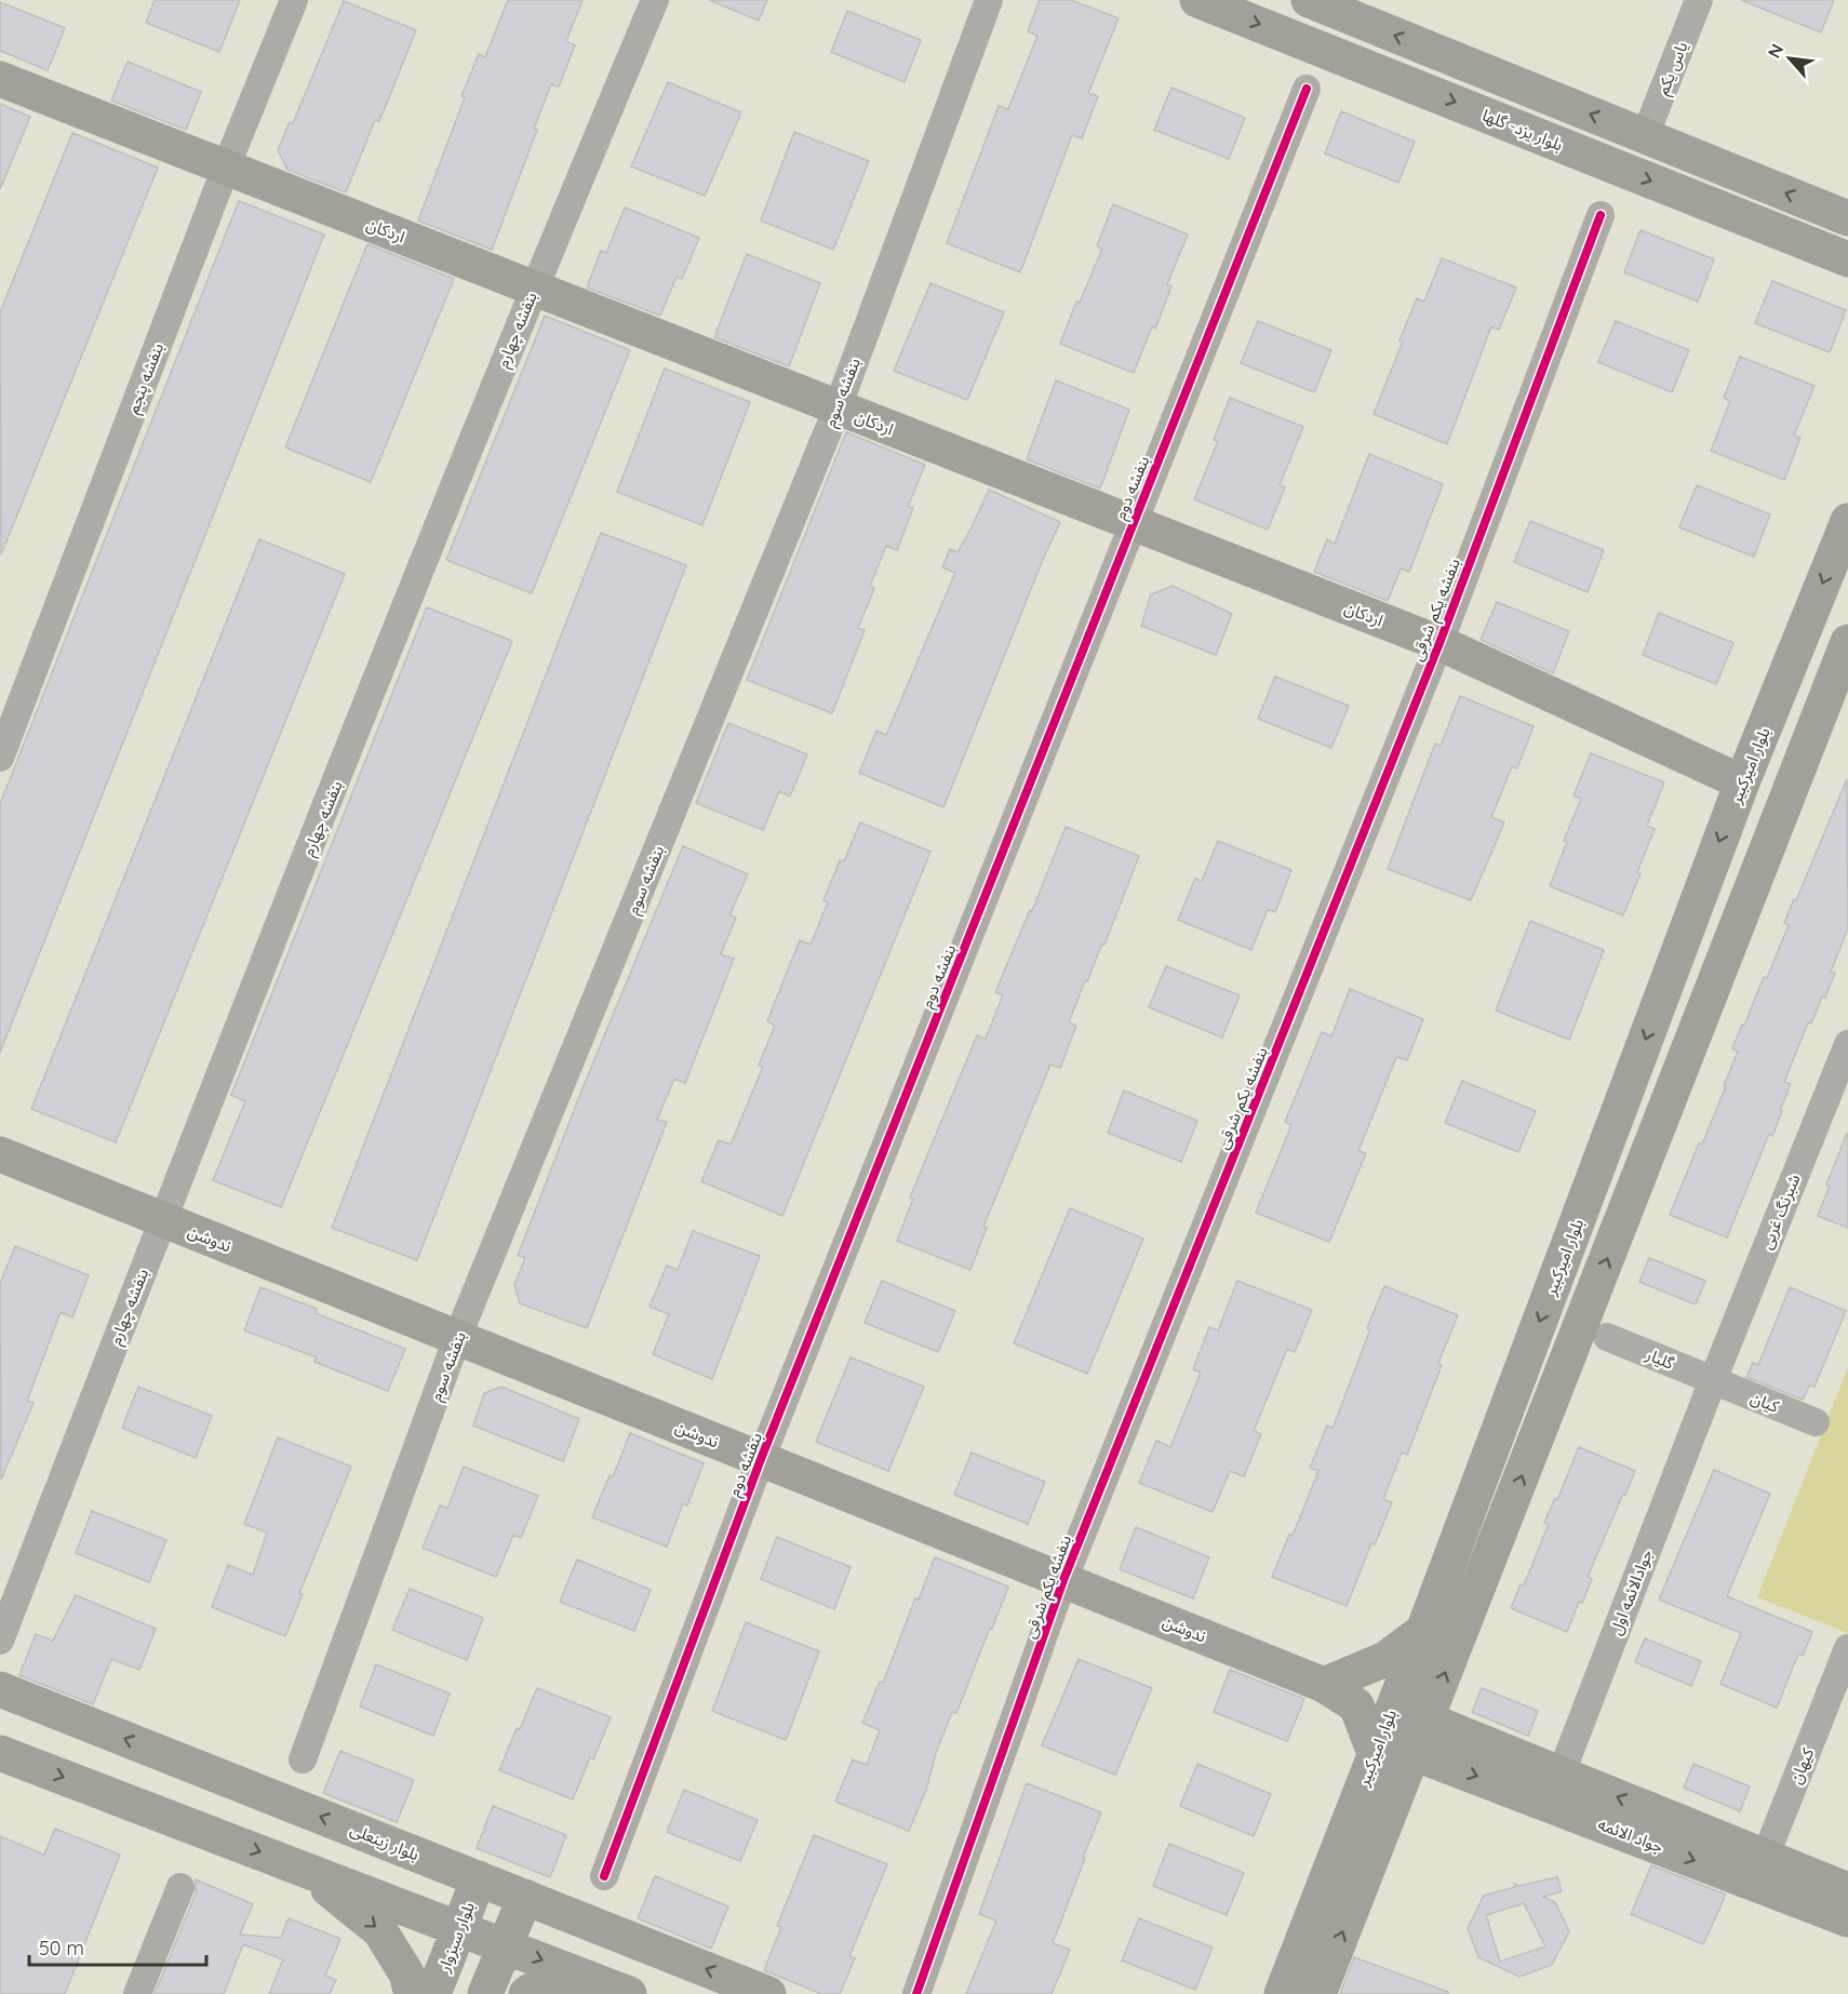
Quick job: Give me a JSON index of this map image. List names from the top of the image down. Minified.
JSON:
{"streets":{"main road":["بلوار یزد- گلها","اردکان","بلوار امیرکبیر","ندوشن","جواد الائمه","بلوار زینعلی","بلوار سبزوار"],"street":["یاس یکم","بنفشه چهارم","بنفشه پنجم","بنفشه سوم","بنفشه دوم","بنفشه یکم شرقی","شبرنگ غربی","گلیار","کیان","جوادالائمه اول","کیهان"]},"crossings":[["اردکان","بنفشه چهارم"],["اردکان","بنفشه پنجم"],["اردکان","بنفشه سوم"],["اردکان","بنفشه دوم"],["اردکان","بنفشه یکم شرقی"],["اردکان","بلوار امیرکبیر"],["بنفشه چهارم","ندوشن"],["بنفشه سوم","ندوشن"],["بنفشه دوم","ندوشن"],["بنفشه یکم شرقی","ندوشن"],["بلوار امیرکبیر","ندوشن"],["شبرنگ غربی","گلیار"],["شبرنگ غربی","کیان"],["شبرنگ غربی","جوادالائمه اول"],["گلیار","کیان"],["گلیار","جوادالائمه اول"],["کیان","جوادالائمه اول"],["جوادالائمه اول","جواد الائمه"],["کیهان","جواد الائمه"],["بلوار زینعلی","بلوار سبزوار"]],"scale_bar":"50 m","north":"top left"}
